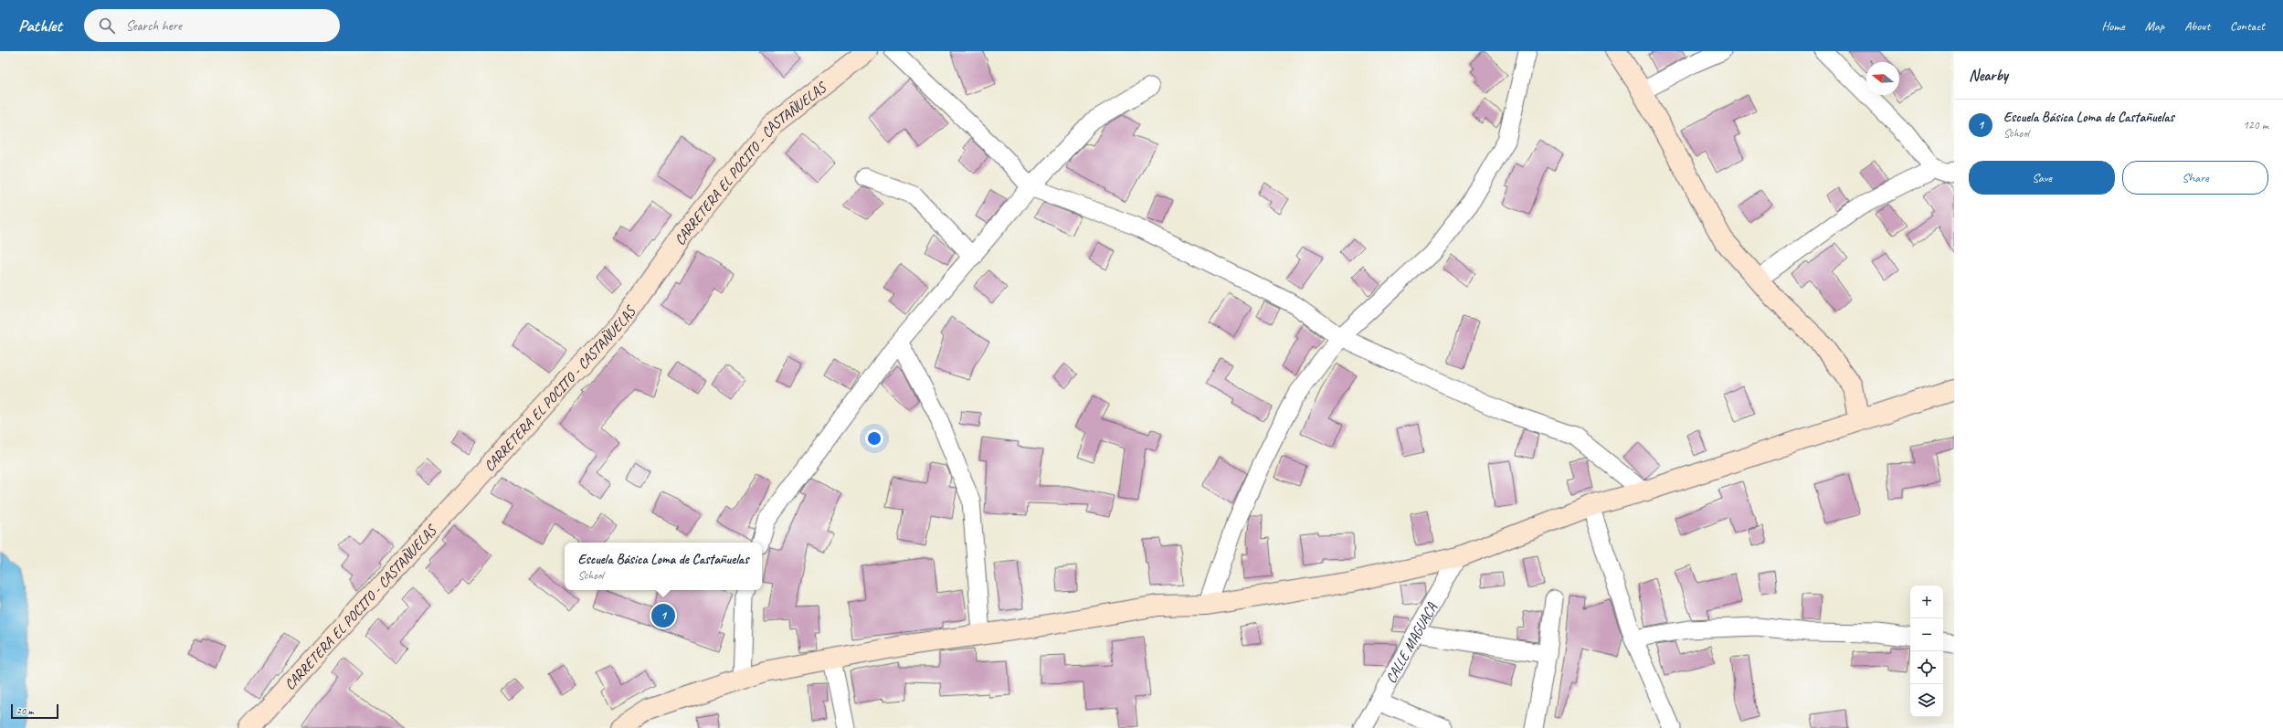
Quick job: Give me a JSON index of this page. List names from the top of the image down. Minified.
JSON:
{"streets":{"main road":["CARRETERA EL POCITO - CASTAÑUELAS"],"street":["CALLE MAGUACA"]},"scale_bar":"20 m","north":"left","page":{"header":"Pathlet","search":"Search here","nav":["Home","Map","About","Contact"],"heading":"Nearby","list":[{"mark":"1","name":"Escuela Básica Loma de Castañuelas","note":"School","value":"120 m"}],"buttons":["Save","Share"],"popup":["Escuela Básica Loma de Castañuelas","School"],"map_buttons":["+","−"],"pins":"1","scale":"20 m"}}
